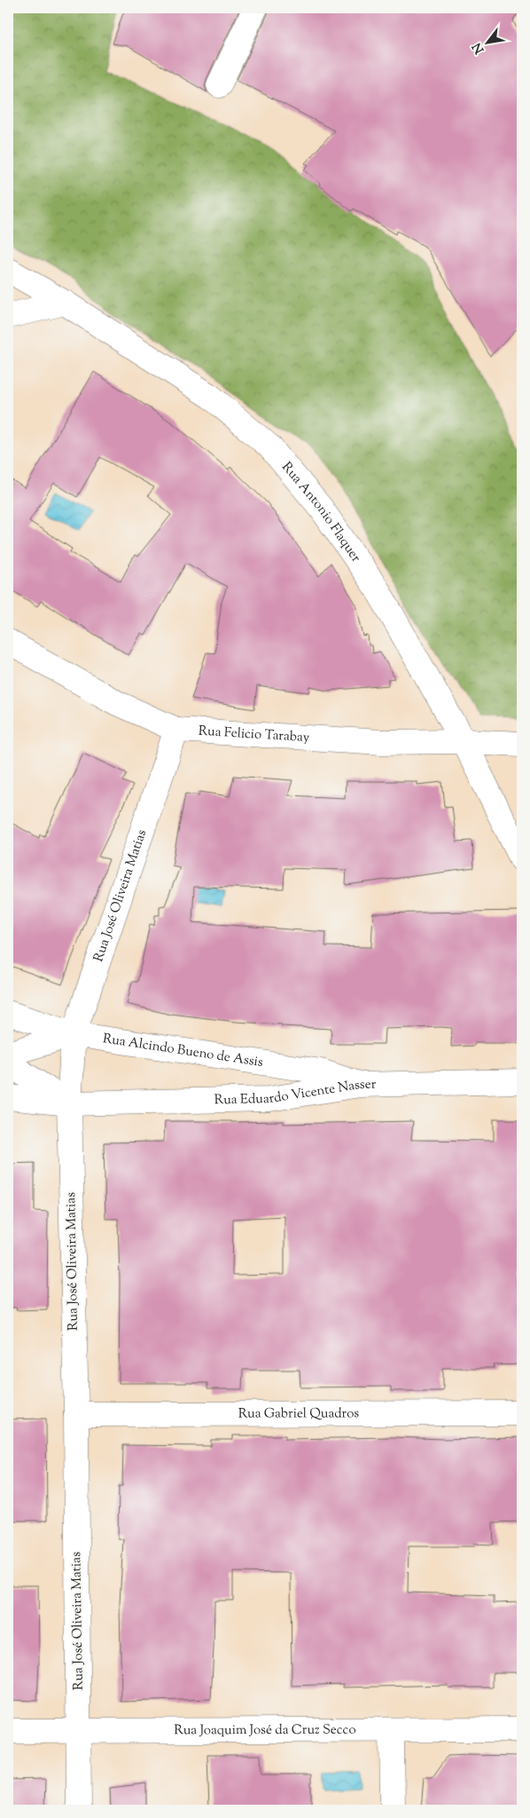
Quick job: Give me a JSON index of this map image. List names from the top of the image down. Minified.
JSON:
{"streets":{"street":["Rua Antonio Flaquer","Rua Felicio Tarabay","Rua José Oliveira Matias","Rua Alcindo Bueno de Assis","Rua Eduardo Vicente Nasser","Rua Gabriel Quadros","Rua Joaquim José da Cruz Secco"]},"crossings":[["Rua Antonio Flaquer","Rua Felicio Tarabay"],["Rua Felicio Tarabay","Rua José Oliveira Matias"],["Rua José Oliveira Matias","Rua Alcindo Bueno de Assis"],["Rua José Oliveira Matias","Rua Eduardo Vicente Nasser"],["Rua José Oliveira Matias","Rua Gabriel Quadros"],["Rua José Oliveira Matias","Rua Joaquim José da Cruz Secco"],["Rua Alcindo Bueno de Assis","Rua Eduardo Vicente Nasser"]],"north":"bottom left"}
